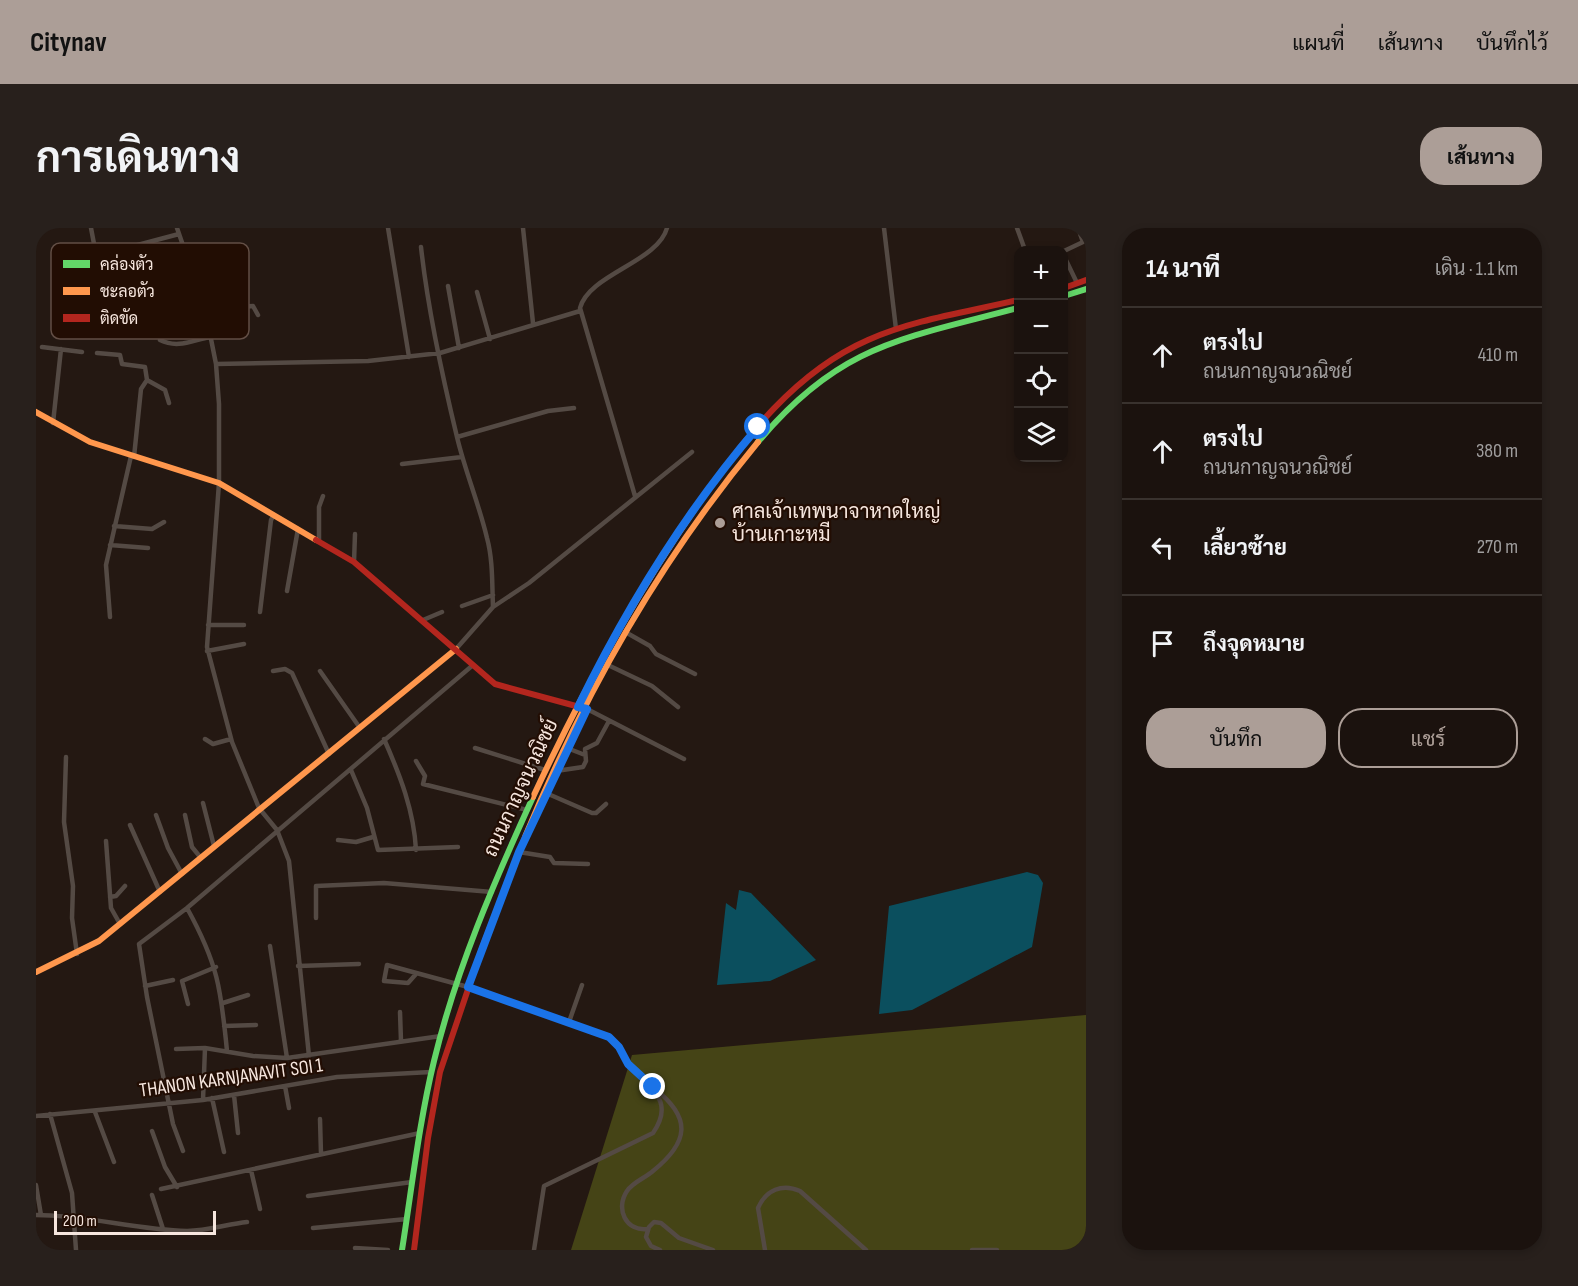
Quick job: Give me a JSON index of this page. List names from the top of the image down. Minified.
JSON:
{"streets":{"main road":["ถนนกาญจนวณิชย์"],"street":["THANON KARNJANAVIT SOI 1"]},"crossings":[["ถนนกาญจนวณิชย์","THANON KARNJANAVIT SOI 1"]],"places":["ศาลเจ้าเทพนาจาหาดใหญ่ บ้านเกาะหมี"],"legend":["คล่องตัว","ชะลอตัว","ติดขัด"],"scale_bar":"200 m","page":{"header":"Citynav","nav":["แผนที่","เส้นทาง","บันทึกไว้"],"title":"การเดินทาง","buttons":["เส้นทาง",["บันทึก","แชร์"]],"heading":["14 นาที","เดิน · 1.1 km"],"map_buttons":["+","−"],"list":[["ตรงไป","ถนนกาญจนวณิชย์","410 m"],["ตรงไป","ถนนกาญจนวณิชย์","380 m"],["เลี้ยวซ้าย","270 m"],"ถึงจุดหมาย"],"scale":"200 m"}}
